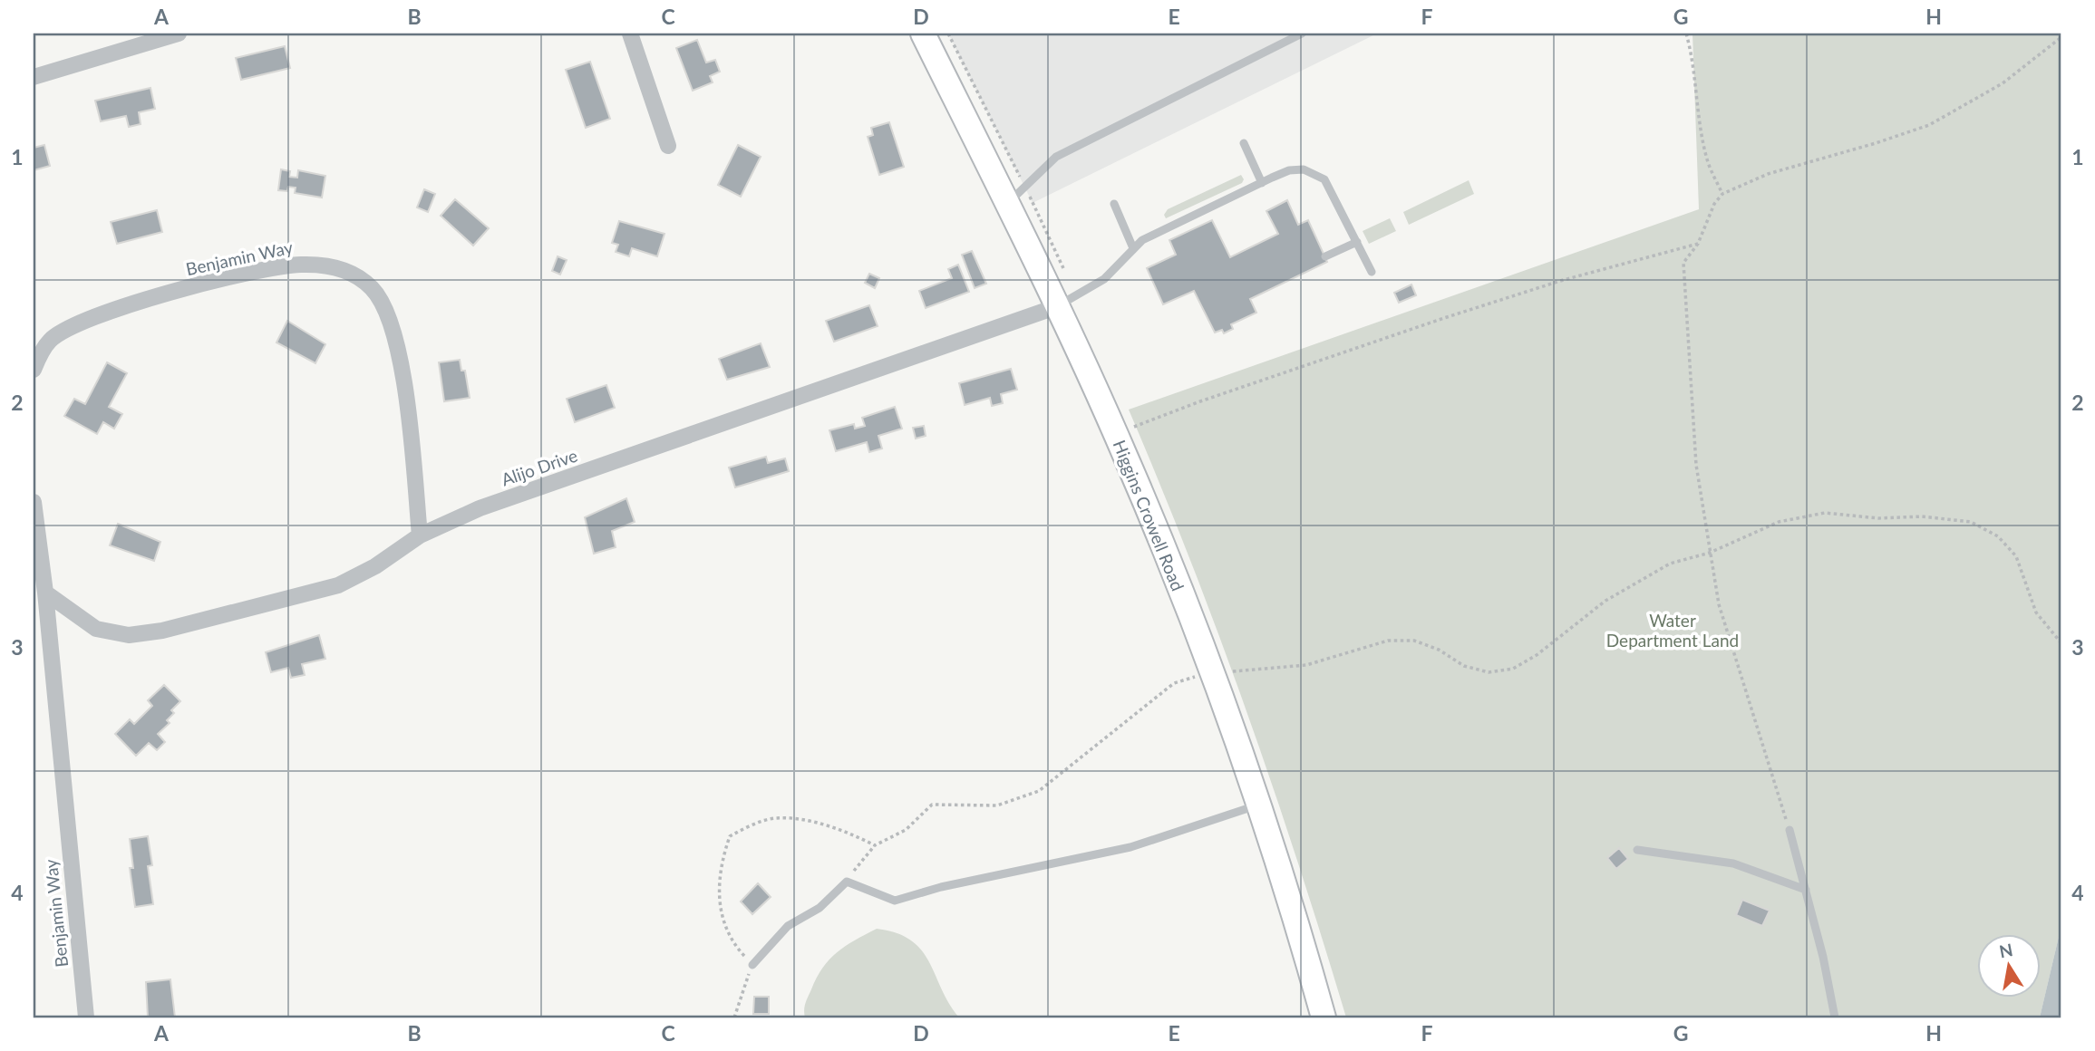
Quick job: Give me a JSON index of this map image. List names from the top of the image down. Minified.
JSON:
{"streets":{"main road":["Higgins Crowell Road"],"street":["Benjamin Way","Alijo Drive"]},"crossings":[["Benjamin Way","Alijo Drive"],["Alijo Drive","Higgins Crowell Road"]],"parks":["Water Department Land"],"north":"top","grid":{"columns":["A","B","C","D","E","F","G","H"],"rows":["1","2","3","4"]}}
